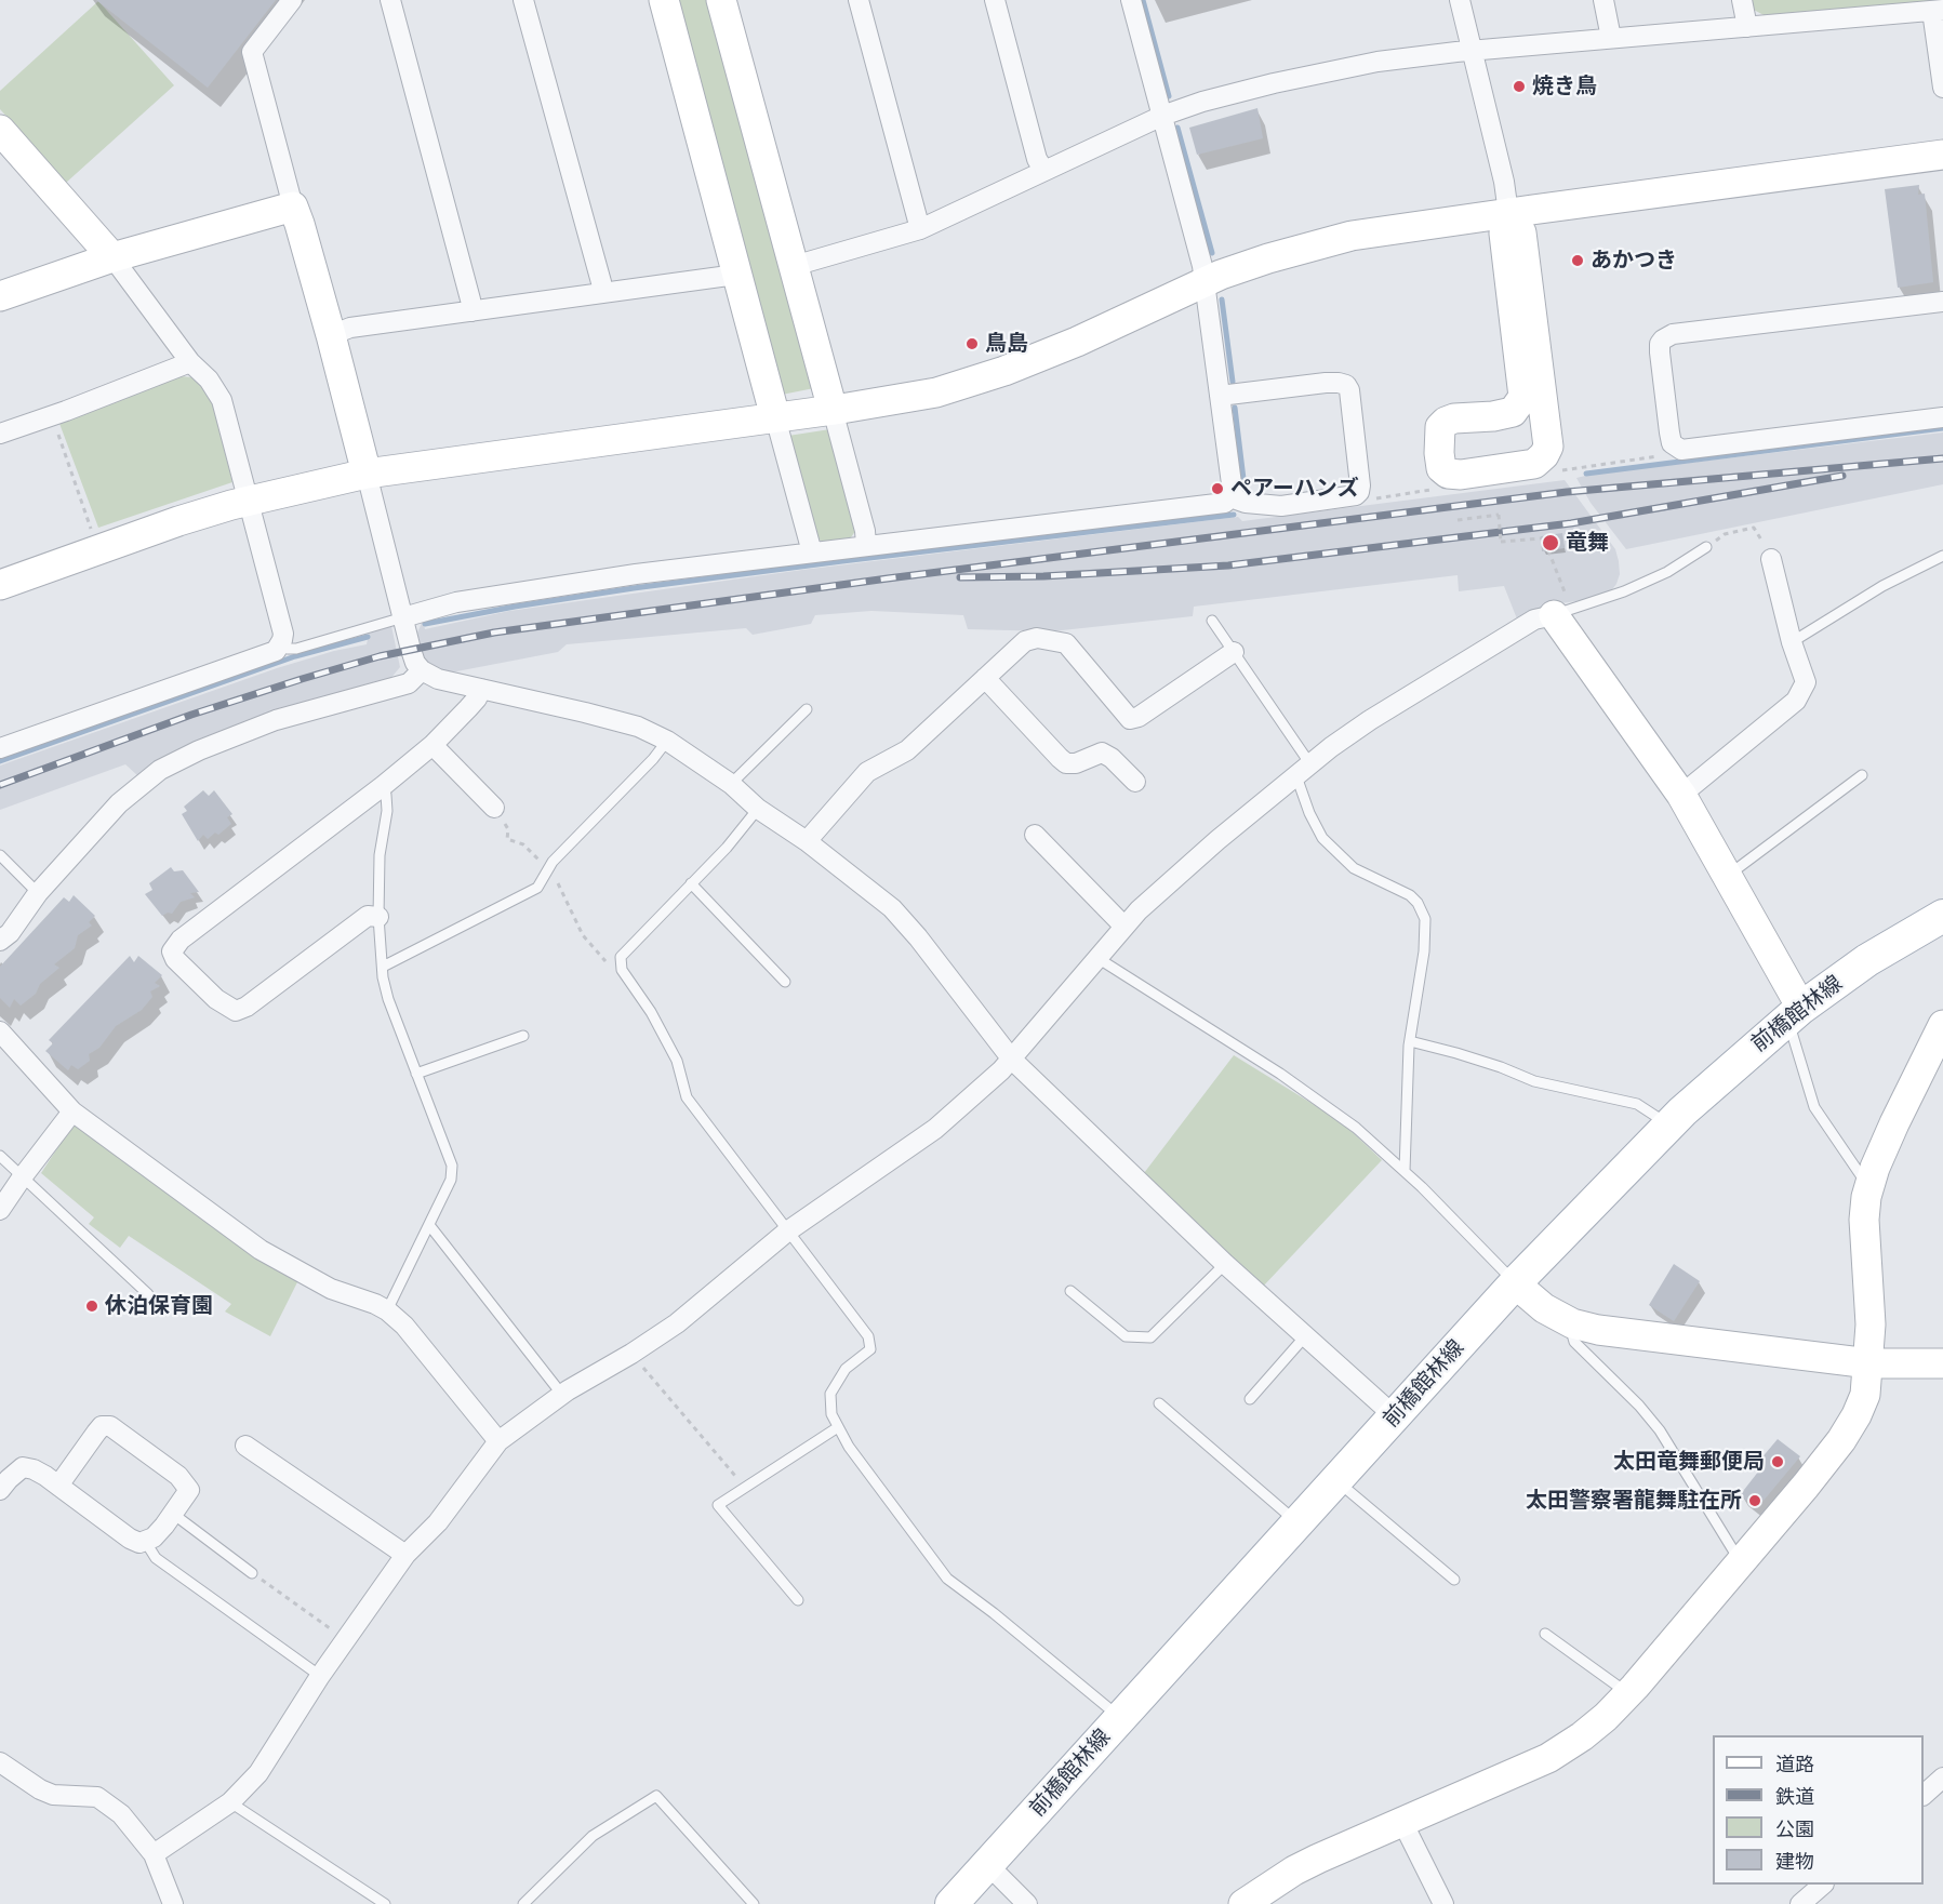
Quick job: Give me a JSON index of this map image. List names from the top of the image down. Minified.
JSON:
{"streets":{"main road":["前橋館林線"]},"places":["焼き鳥","あかつき","鳥島","ペアーハンズ","竜舞","休泊保育園","太田竜舞郵便局","太田警察署龍舞駐在所"],"legend":["道路","鉄道","公園","建物"]}
